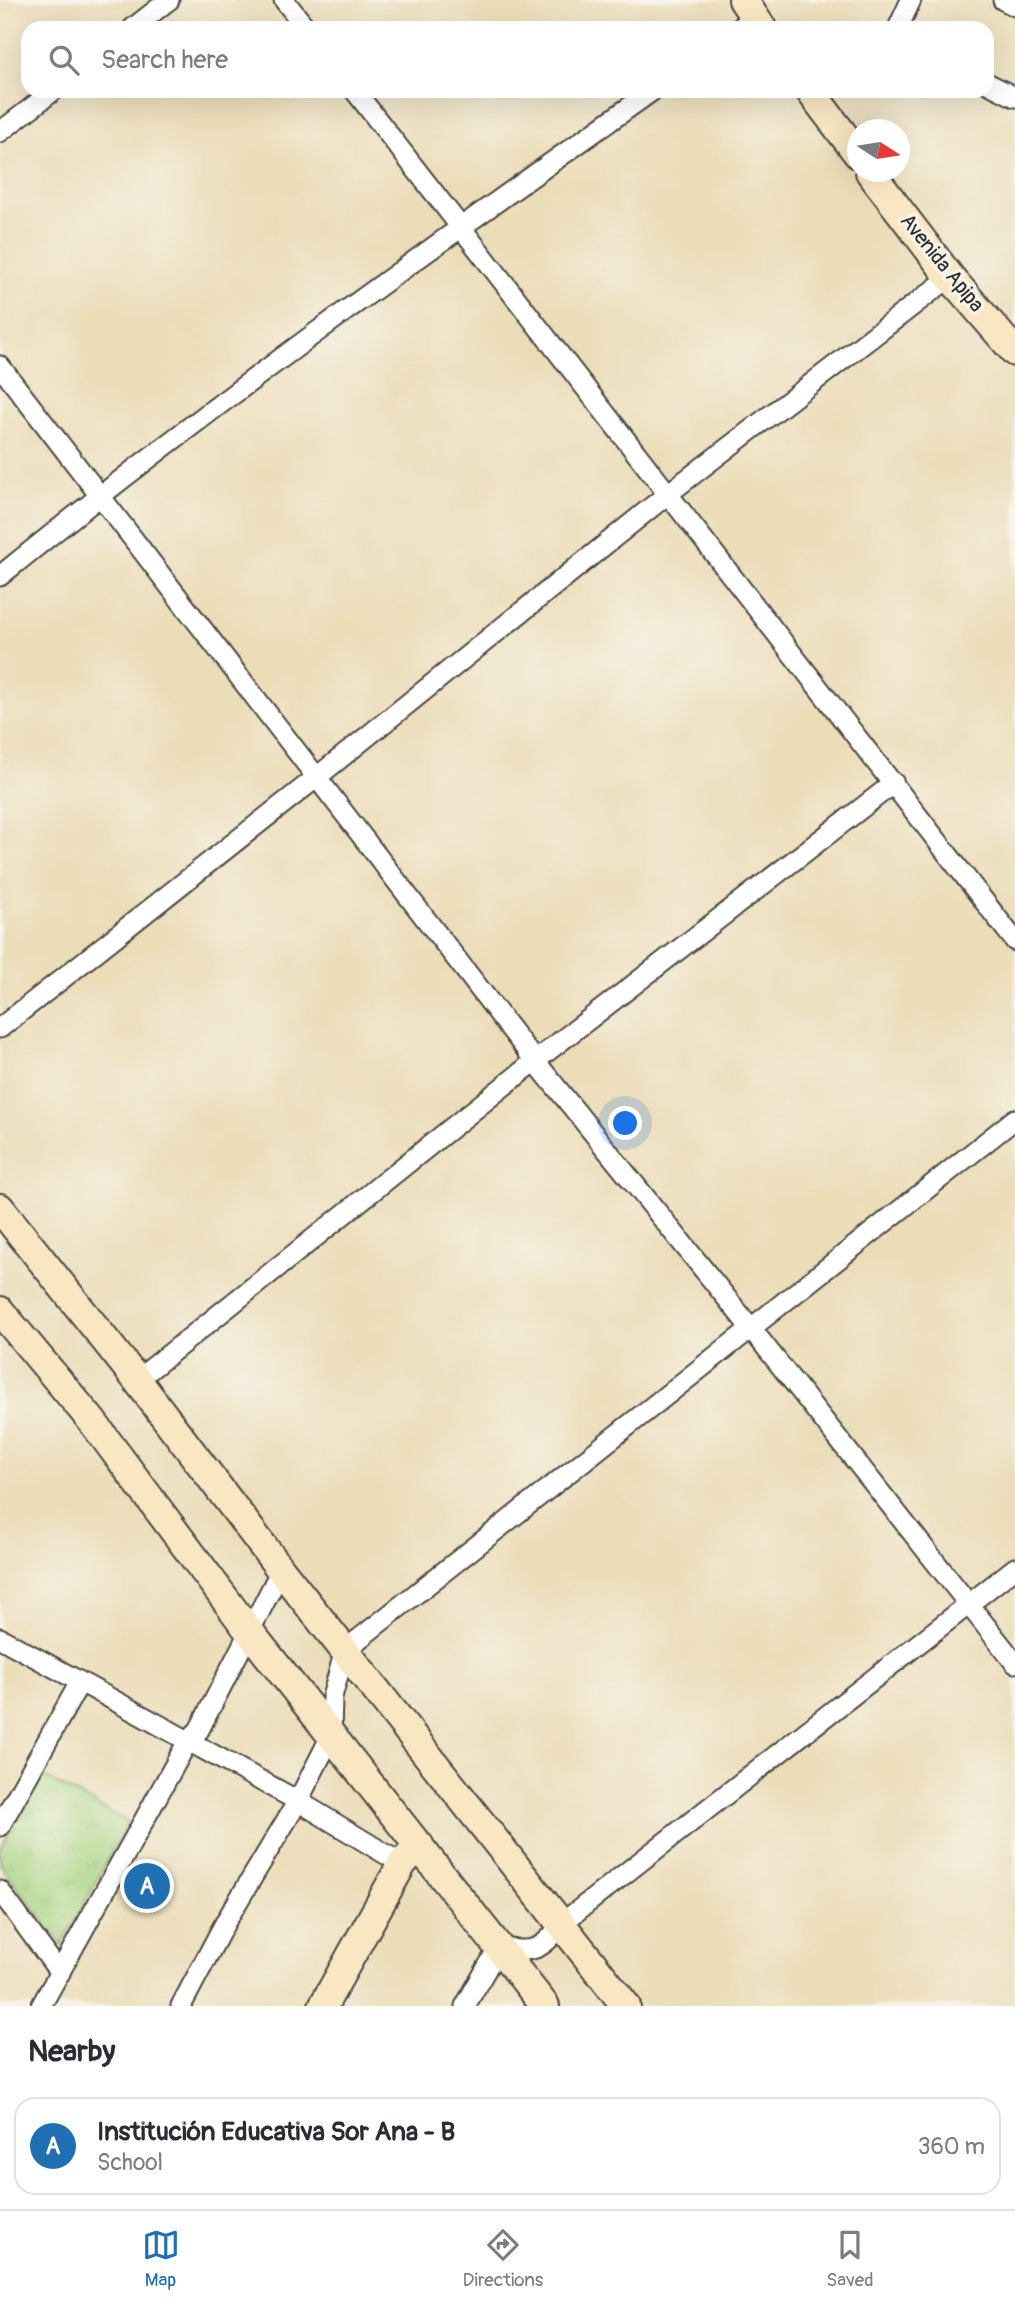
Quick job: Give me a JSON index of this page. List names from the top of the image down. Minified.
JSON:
{"streets":{"street":["Avenida Apipa"]},"north":"right","page":{"search":"Search here","pins":"A","heading":"Nearby","list":[{"mark":"A","name":"Institución Educativa Sor Ana - B","note":"School","value":"360 m"}],"nav":["Map","Directions","Saved"]}}
